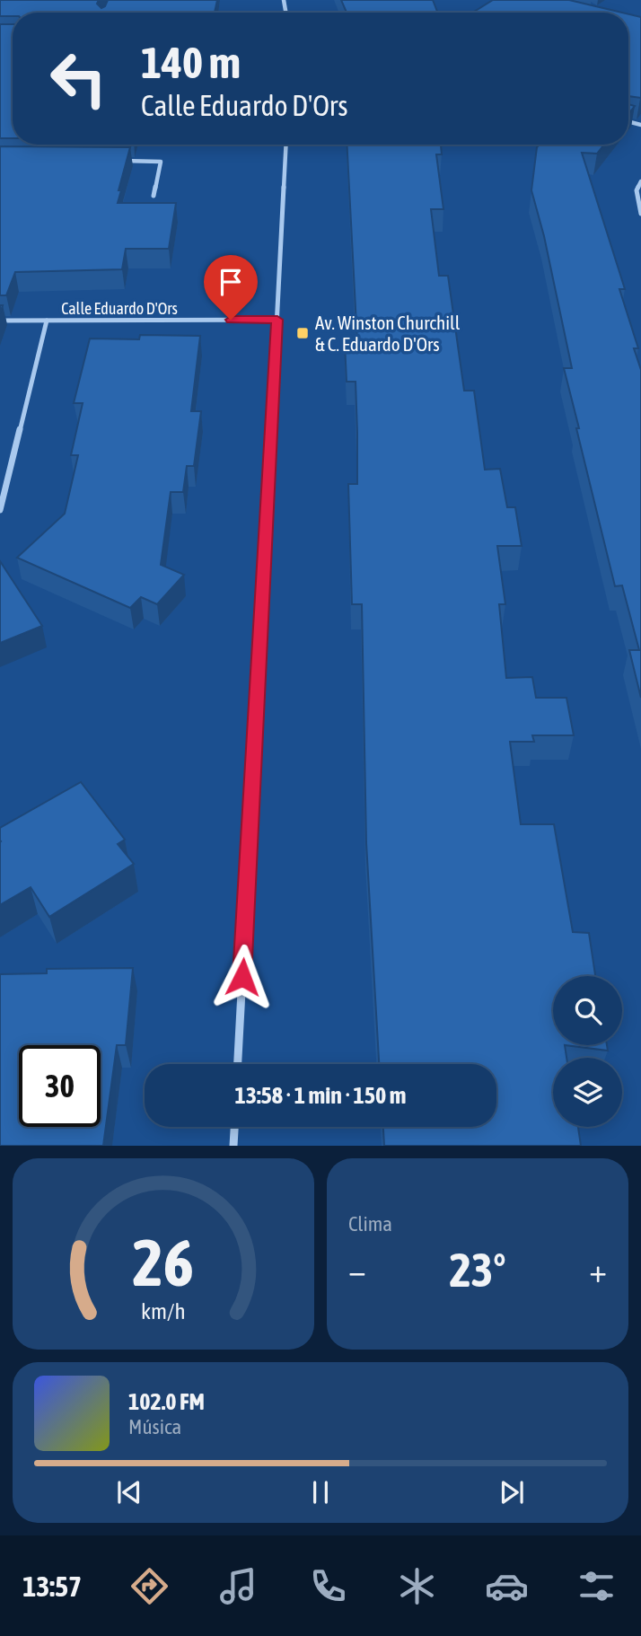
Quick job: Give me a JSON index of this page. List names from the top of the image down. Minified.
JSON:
{"streets":{"street":["Calle Eduardo D'Ors"]},"places":{"transit":["Av. Winston Churchill & C. Eduardo D'Ors"]},"page":{"turn":["140 m","Calle Eduardo D'Ors"],"limit":"30","trip":"13:58 · 1 min · 150 m","tile":"Clima","heat":["−","23°","+"],"song":["102.0 FM","Música"],"tabs":"13:57","gauge":["26","km/h"]}}
